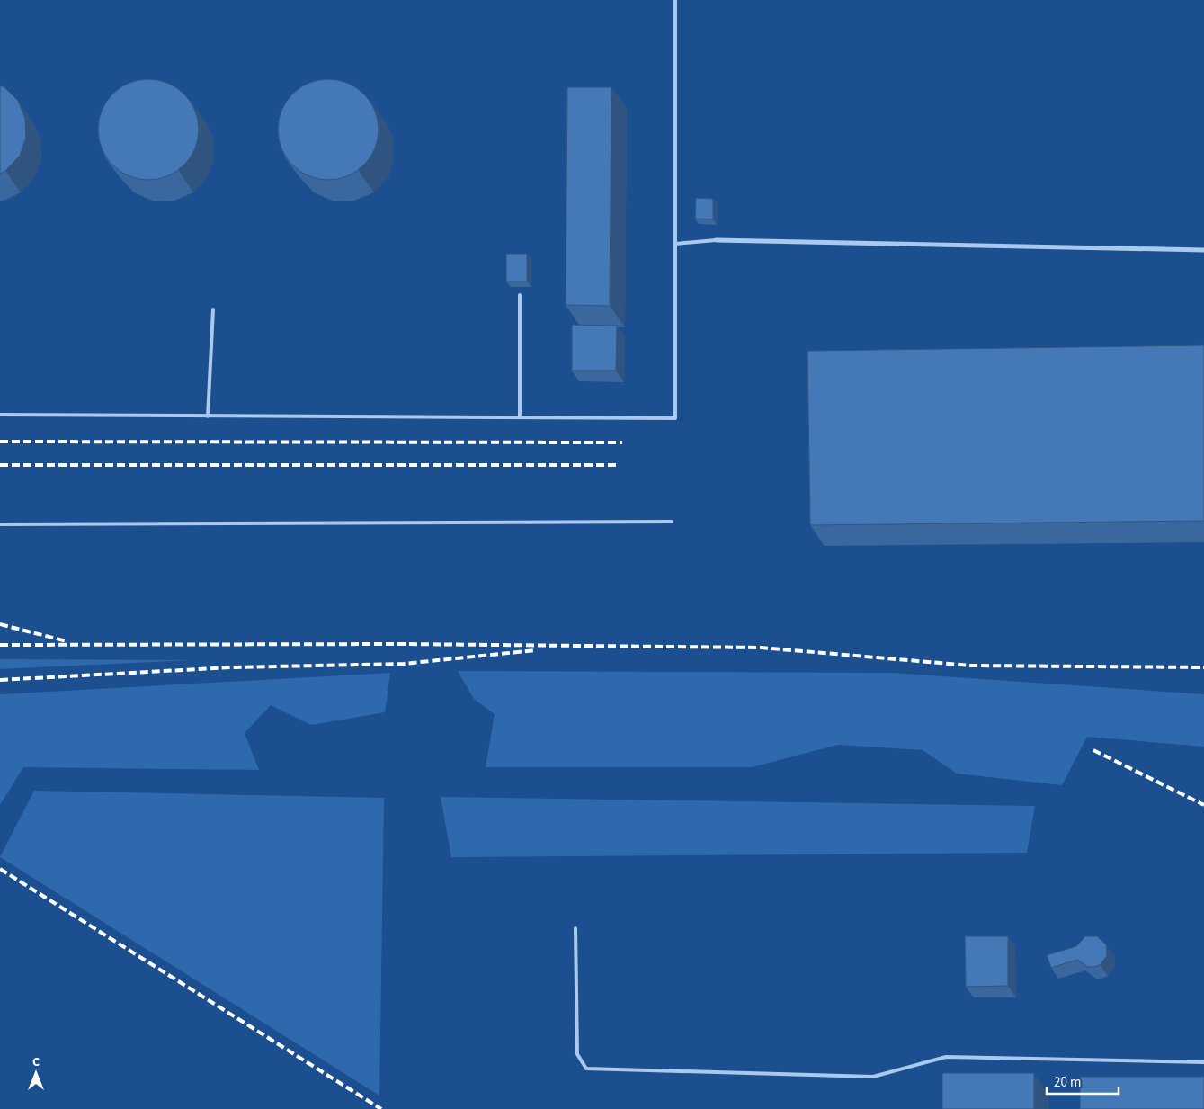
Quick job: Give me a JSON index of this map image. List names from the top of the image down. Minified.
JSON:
{"scale_bar":"20 m","north":"top"}
